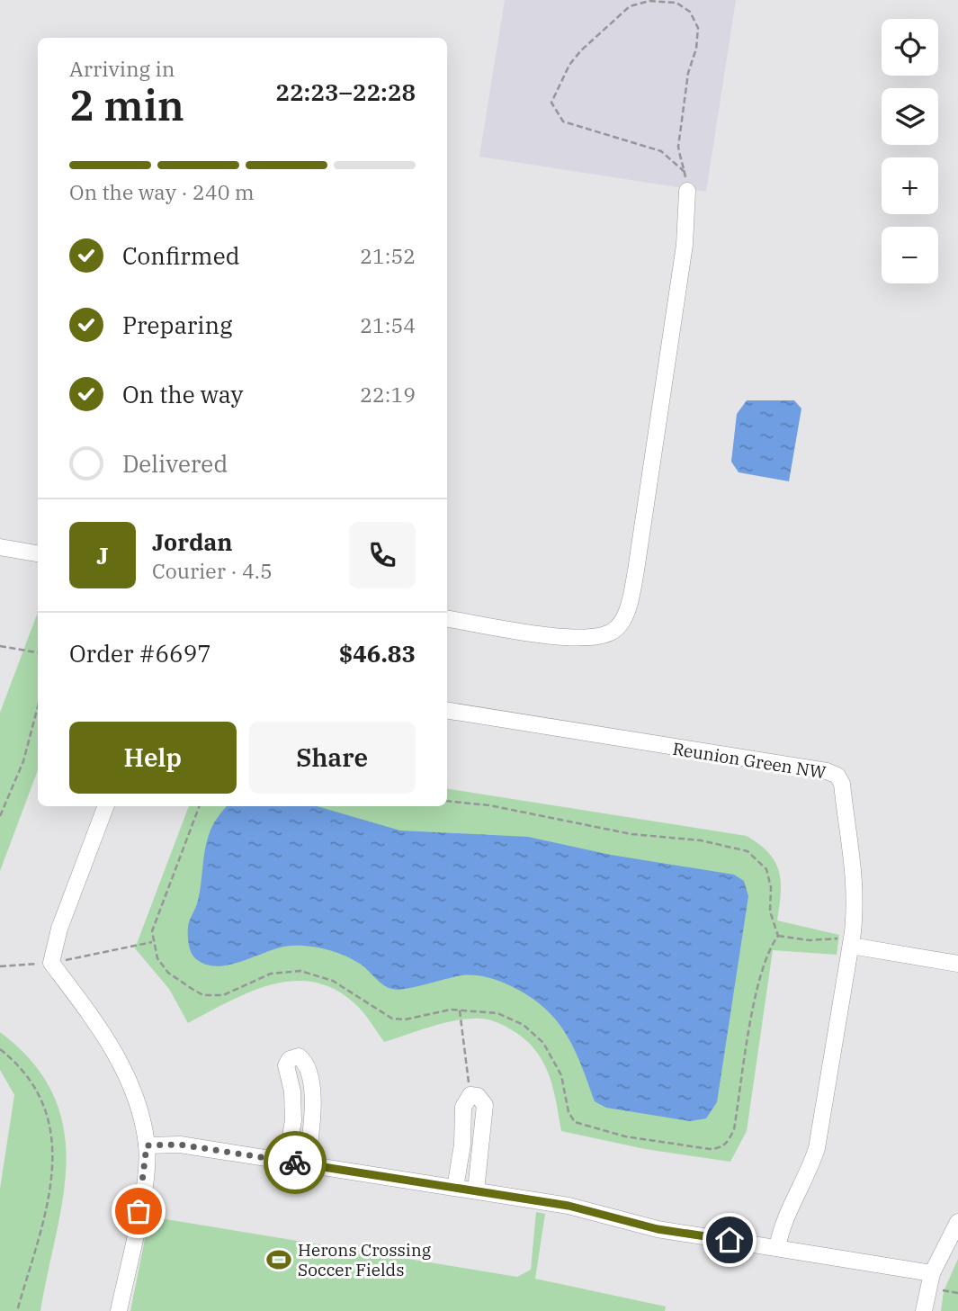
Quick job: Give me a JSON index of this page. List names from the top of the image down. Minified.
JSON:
{"streets":{"street":["Reunion Green NW"]},"places":{"sports":["Herons Crossing Soccer Fields"]},"page":{"map_buttons":["+","−"],"heading":["2 min","Arriving in","22:23–22:28"],"panel":["Jordan","Courier · 4.5","Order #6697","$46.83"],"bar":"On the way · 240 m","list":[["Confirmed","21:52"],["Preparing","21:54"],["On the way","22:19"],"Delivered"],"round":"J","buttons":["Help","Share"]}}
